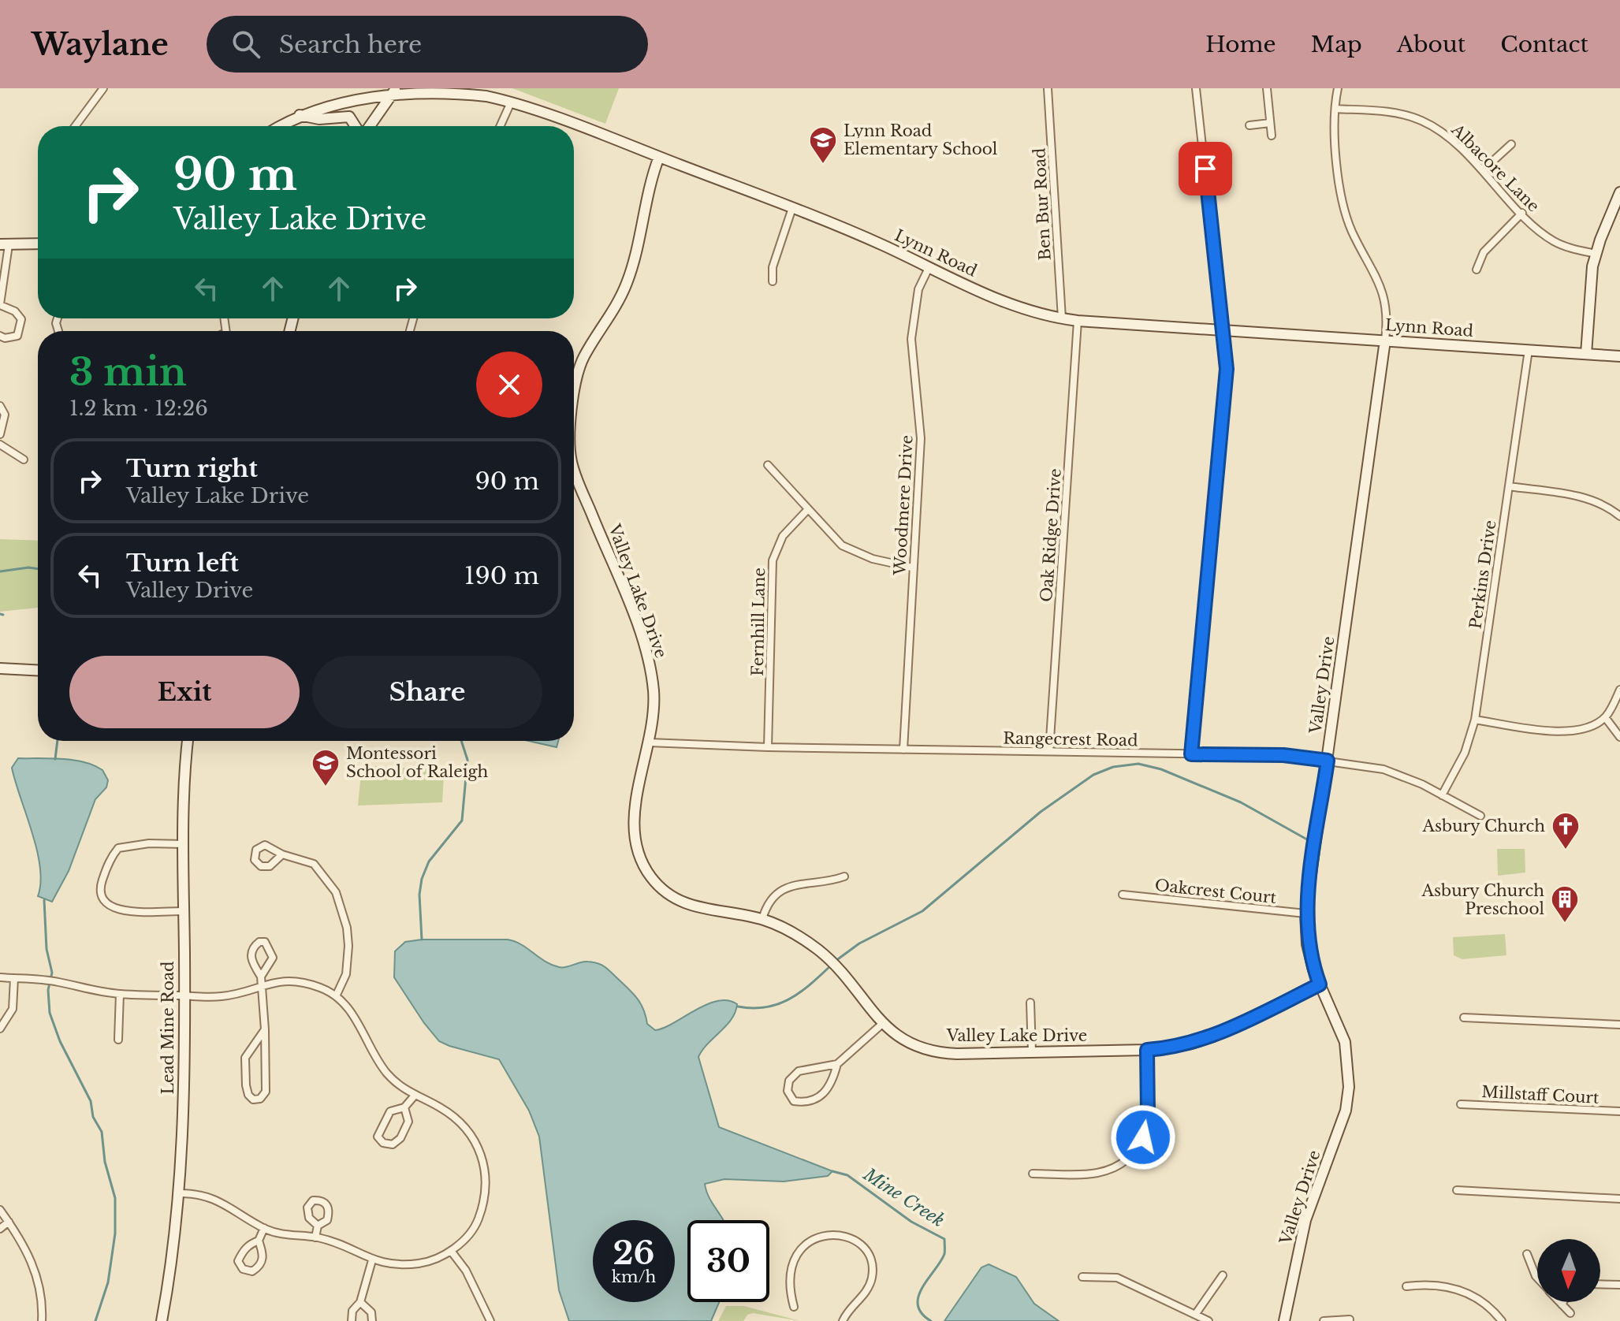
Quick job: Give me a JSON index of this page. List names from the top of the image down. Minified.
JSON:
{"streets":{"street":["Albacore Lane","Ben Bur Road","Lynn Road","Woodmere Drive","Oak Ridge Drive","Perkins Drive","Valley Lake Drive","Fernhill Lane","Valley Drive","Rangecrest Road","Oakcrest Court","Lead Mine Road","Millstaff Court"]},"crossings":[["Ben Bur Road","Lynn Road"],["Lynn Road","Woodmere Drive"],["Lynn Road","Oak Ridge Drive"],["Lynn Road","Perkins Drive"],["Lynn Road","Valley Lake Drive"],["Lynn Road","Valley Drive"],["Woodmere Drive","Rangecrest Road"],["Oak Ridge Drive","Rangecrest Road"],["Perkins Drive","Rangecrest Road"],["Valley Lake Drive","Valley Drive"],["Valley Lake Drive","Rangecrest Road"],["Fernhill Lane","Rangecrest Road"],["Valley Drive","Rangecrest Road"],["Valley Drive","Oakcrest Court"]],"water":["Mine Creek"],"places":{"school or university":["Lynn Road Elementary School","Montessori School of Raleigh"],"church":["Asbury Church"],"building":["Asbury Church Preschool"]},"north":"bottom","page":{"header":"Waylane","search":"Search here","nav":["Home","Map","About","Contact"],"turn":["90 m","Valley Lake Drive"],"heading":["3 min","1.2 km · 12:26"],"list":[{"name":"Turn right","note":"Valley Lake Drive","value":"90 m"},{"name":"Turn left","note":"Valley Drive","value":"190 m"}],"buttons":["Exit","Share"],"speed":"26 km/h","limit":"30"}}
